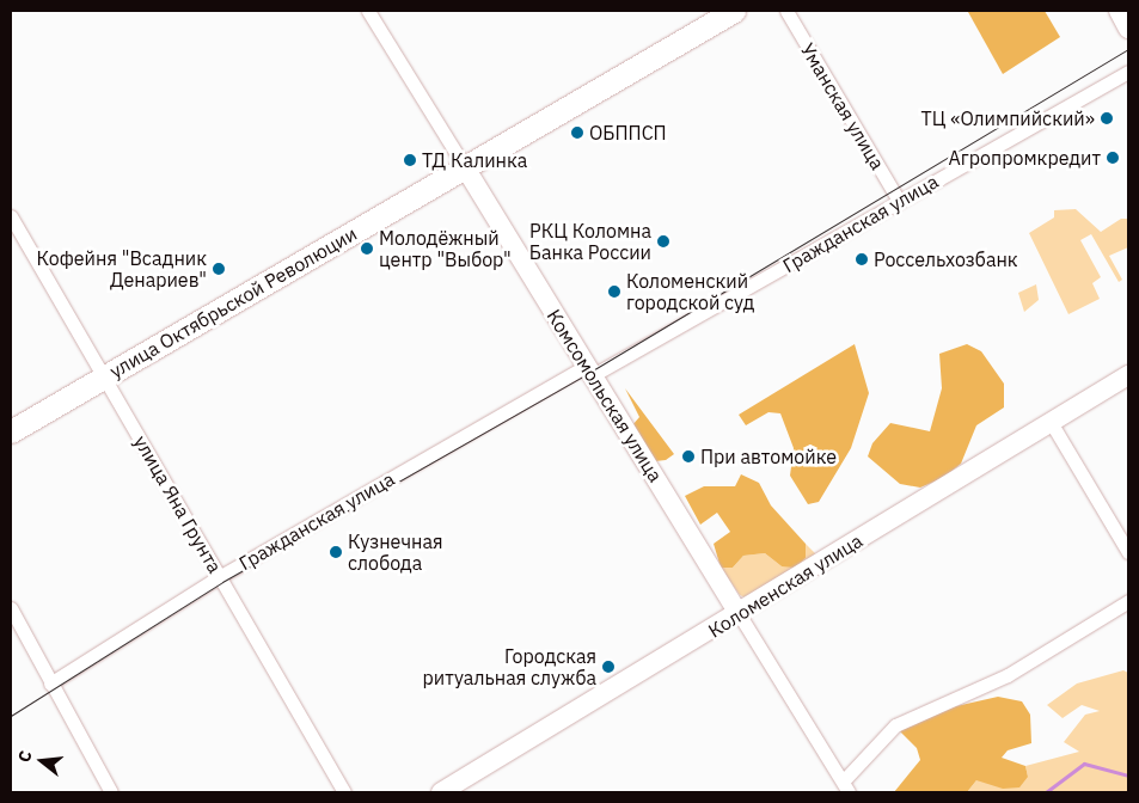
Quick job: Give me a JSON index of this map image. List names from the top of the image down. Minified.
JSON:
{"streets":{"main road":["улица Октябрьской Революции"],"street":["Уманская улица","Гражданская улица","Комсомольская улица","улица Яна Грунта","Коломенская улица"]},"crossings":[["Уманская улица","Гражданская улица"],["Гражданская улица","Комсомольская улица"],["Гражданская улица","улица Яна Грунта"],["улица Октябрьской Революции","Комсомольская улица"],["улица Октябрьской Революции","улица Яна Грунта"],["Комсомольская улица","Коломенская улица"]],"places":["ТЦ «Олимпийский»","ОБППСП","Агропромкредит","ТД Калинка","РКЦ Коломна Банка России","Молодёжный центр \"Выбор\"","Россельхозбанк","Кофейня \"Всадник Денариев\"","Коломенский городской суд","При автомойке","Кузнечная слобода","Городская ритуальная служба"],"north":"left"}
